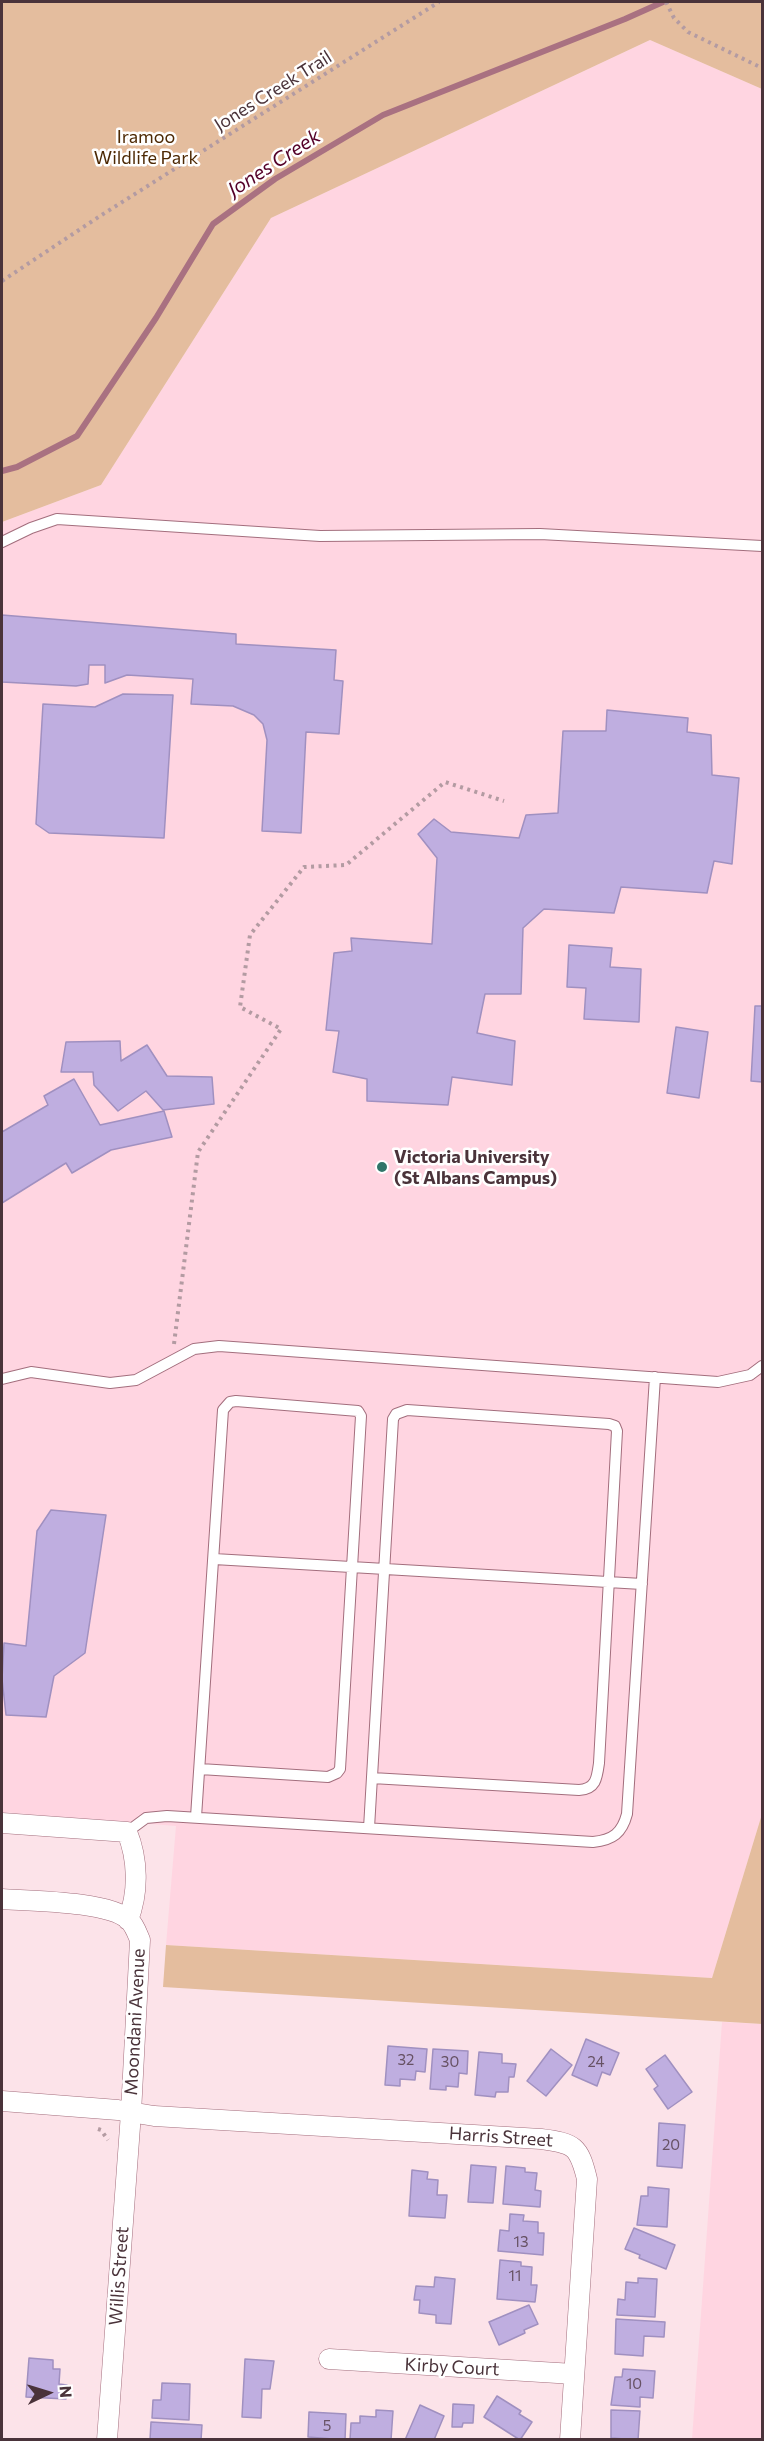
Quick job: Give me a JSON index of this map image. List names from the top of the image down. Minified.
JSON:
{"streets":{"street":["Moondani Avenue","Harris Street","Willis Street","Kirby Court"],"path":["Jones Creek Trail"]},"crossings":[["Moondani Avenue","Harris Street"],["Moondani Avenue","Willis Street"],["Harris Street","Willis Street"],["Harris Street","Kirby Court"]],"water":["Jones Creek"],"parks":["Iramoo Wildlife Park"],"places":["Victoria University (St Albans Campus)"],"house_numbers":["32","30","24","20","13","11","10","5"],"north":"right"}
